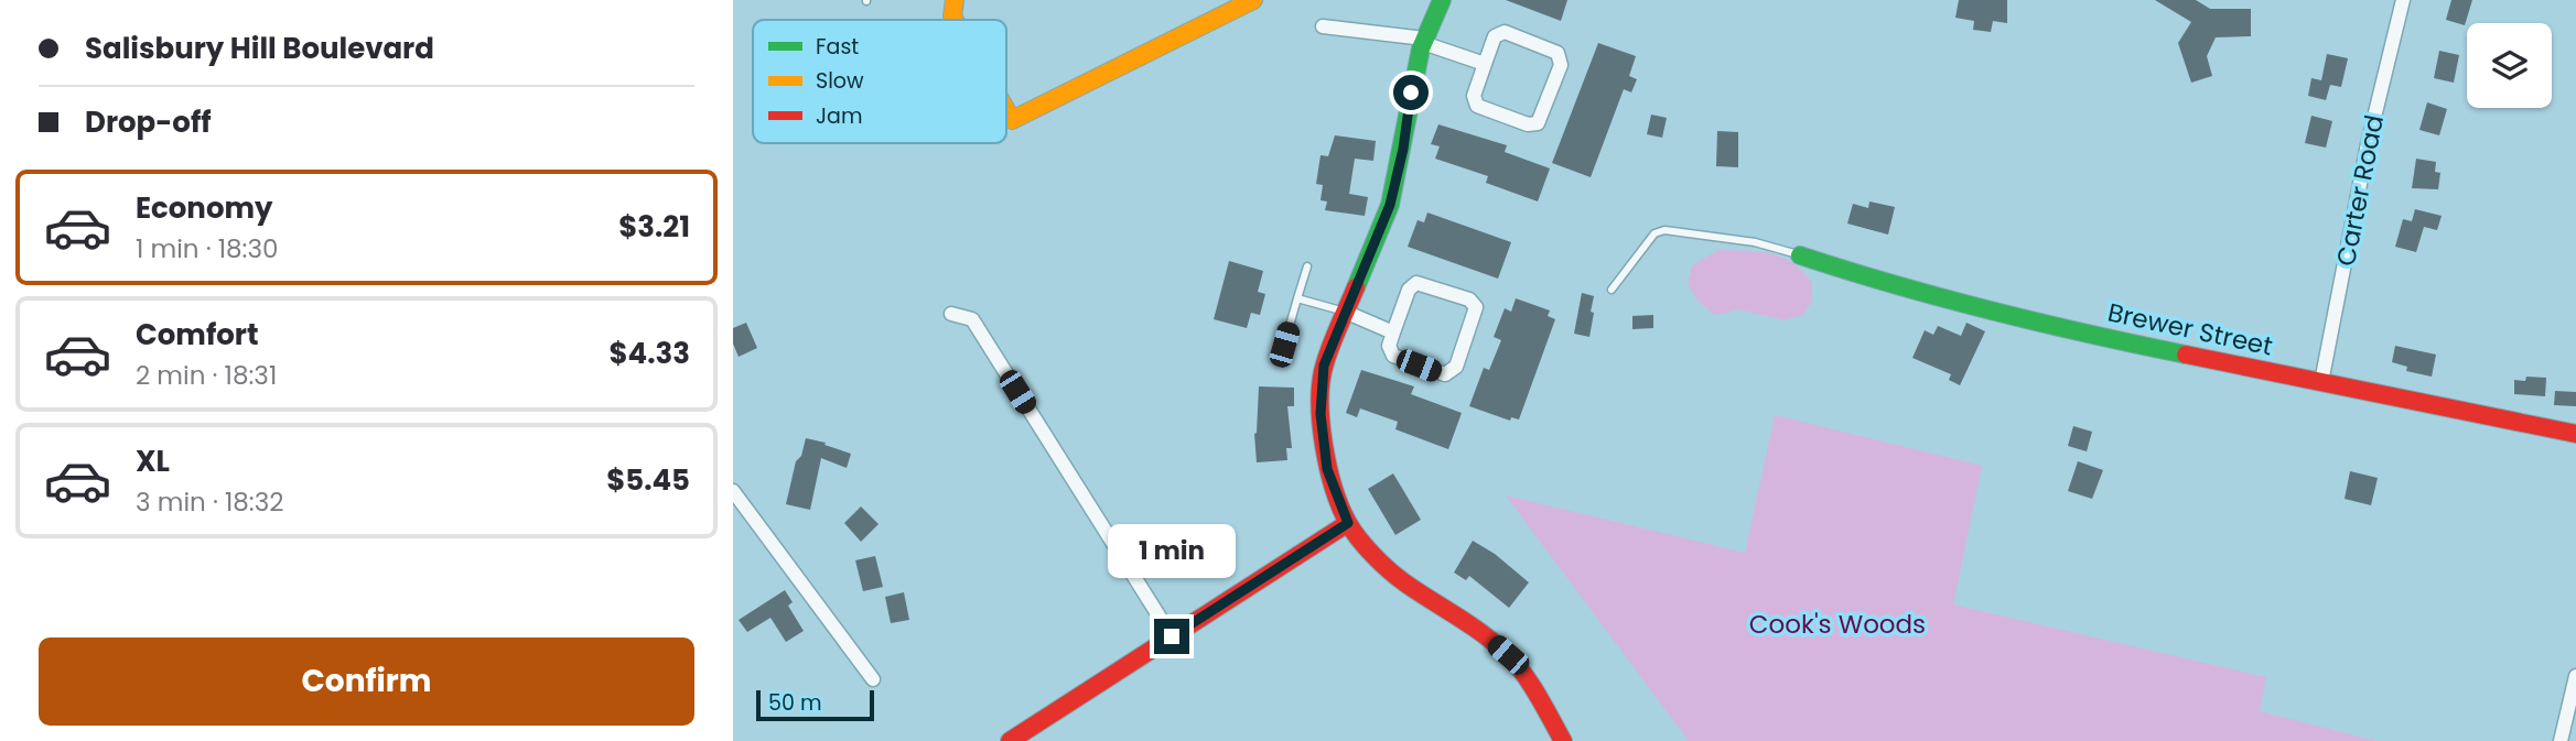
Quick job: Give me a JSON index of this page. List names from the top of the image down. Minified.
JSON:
{"streets":{"street":["Carter Road","Brewer Street"]},"crossings":[["Carter Road","Brewer Street"]],"parks":["Cook's Woods"],"legend":["Fast","Slow","Jam"],"scale_bar":"50 m","page":{"banner":["Salisbury Hill Boulevard","Drop-off"],"list":[{"name":"Economy","note":"1 min · 18:30","value":"$3.21"},{"name":"Comfort","note":"2 min · 18:31","value":"$4.33"},{"name":"XL","note":"3 min · 18:32","value":"$5.45"}],"bubble":"1 min","buttons":"Confirm","scale":"50 m"}}
